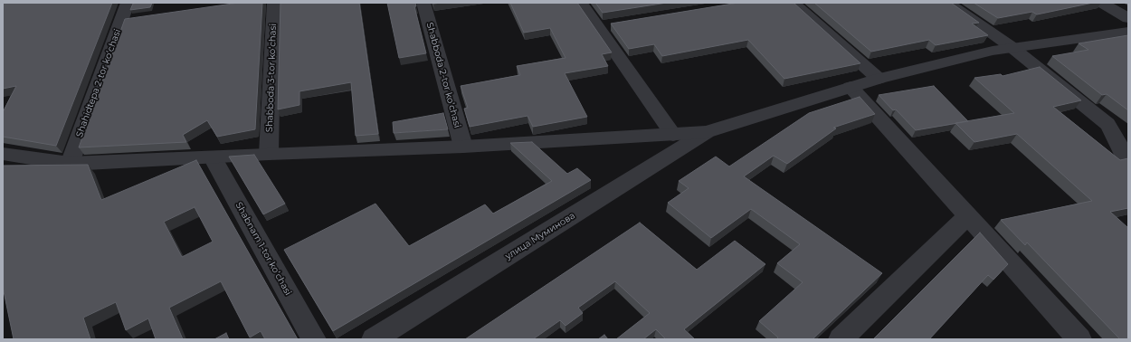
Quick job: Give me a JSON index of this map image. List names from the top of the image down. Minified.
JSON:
{"streets":{"street":["Shabboda 2-tor koʻchasi","Shabboda 3-tor koʻchasi","Shahidtepa 2-tor koʻchasi","улица Муминова","Shabnam 1-tor koʻchasi"]}}
